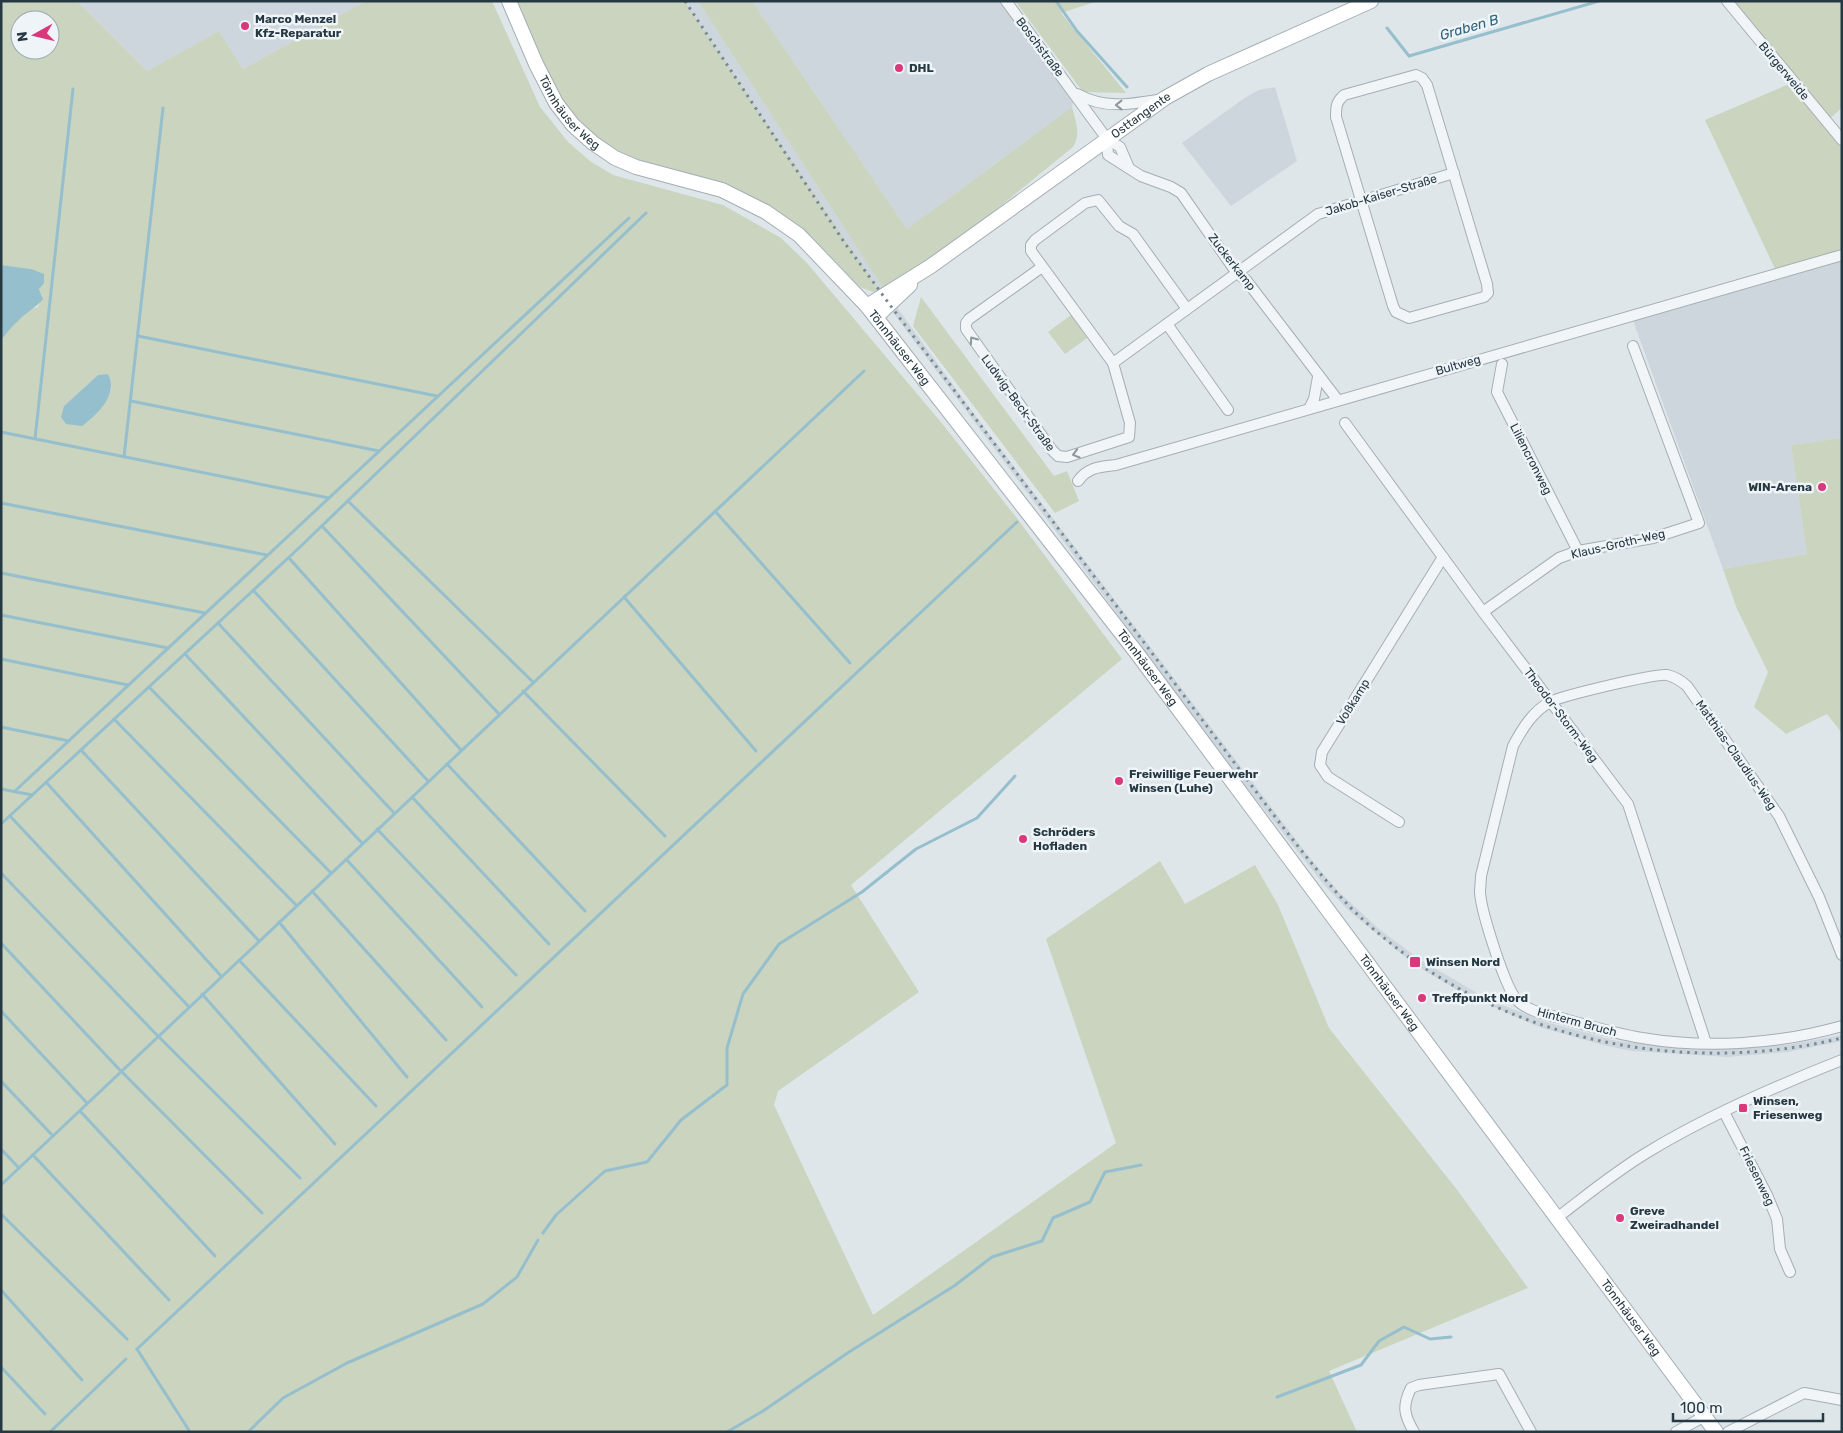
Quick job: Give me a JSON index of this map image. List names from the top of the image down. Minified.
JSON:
{"streets":{"main road":["Tönnhäuser Weg","Osttangente"],"street":["Boschstraße","Bürgerweide","Jakob-Kaiser-Straße","Zuckerkamp","Bultweg","Ludwig-Beck-Straße","Liliencronweg","Klaus-Groth-Weg","Voßkamp","Theodor-Storm-Weg","Matthias-Claudius-Weg","Hinterm Bruch","Friesenweg"]},"crossings":[["Boschstraße","Osttangente"],["Boschstraße","Zuckerkamp"],["Tönnhäuser Weg","Osttangente"],["Osttangente","Zuckerkamp"],["Jakob-Kaiser-Straße","Zuckerkamp"],["Zuckerkamp","Bultweg"],["Liliencronweg","Klaus-Groth-Weg"],["Klaus-Groth-Weg","Theodor-Storm-Weg"],["Voßkamp","Theodor-Storm-Weg"],["Theodor-Storm-Weg","Matthias-Claudius-Weg"],["Theodor-Storm-Weg","Hinterm Bruch"],["Matthias-Claudius-Weg","Hinterm Bruch"]],"water":["Graben B"],"places":{"other":["Marco Menzel Kfz-Reparatur","DHL","WIN-Arena","Freiwillige Feuerwehr Winsen (Luhe)","Schröders Hofladen","Treffpunkt Nord","Greve Zweiradhandel"],"transit":["Winsen Nord","Winsen, Friesenweg"]},"scale_bar":"100 m","north":"left"}
